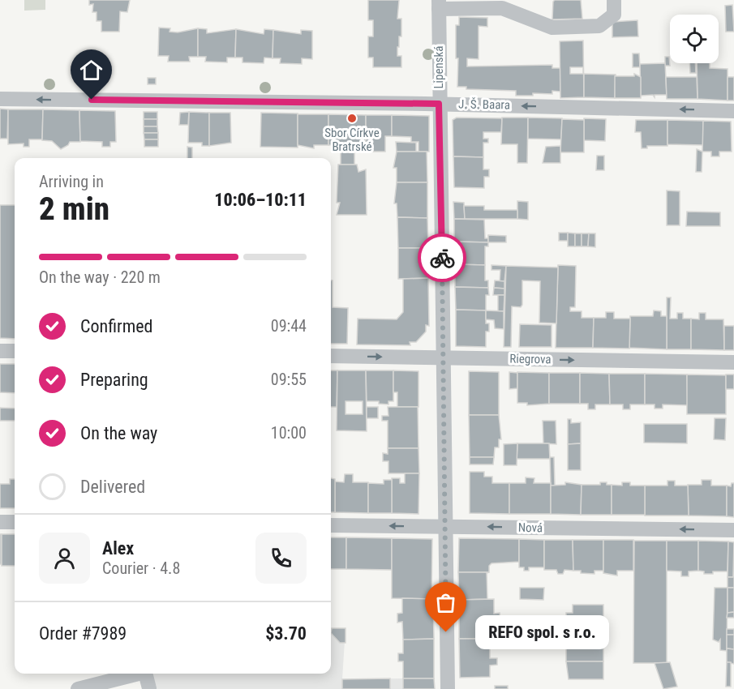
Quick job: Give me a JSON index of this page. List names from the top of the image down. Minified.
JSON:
{"streets":{"street":["Lipenská","J. Š. Baara","Riegrova","Nová"]},"crossings":[["Lipenská","J. Š. Baara"],["Lipenská","Riegrova"],["Lipenská","Nová"]],"one_way":["J. Š. Baara","Riegrova","Nová"],"places":["Sbor Církve Bratrské","REFO spol. s r.o."],"page":{"heading":["2 min","Arriving in","10:06–10:11"],"panel":["Alex","Courier · 4.8","Order #7989","$3.70"],"bar":"On the way · 220 m","list":[["Confirmed","09:44"],["Preparing","09:55"],["On the way","10:00"],"Delivered"],"bubble":"REFO spol. s r.o."}}
